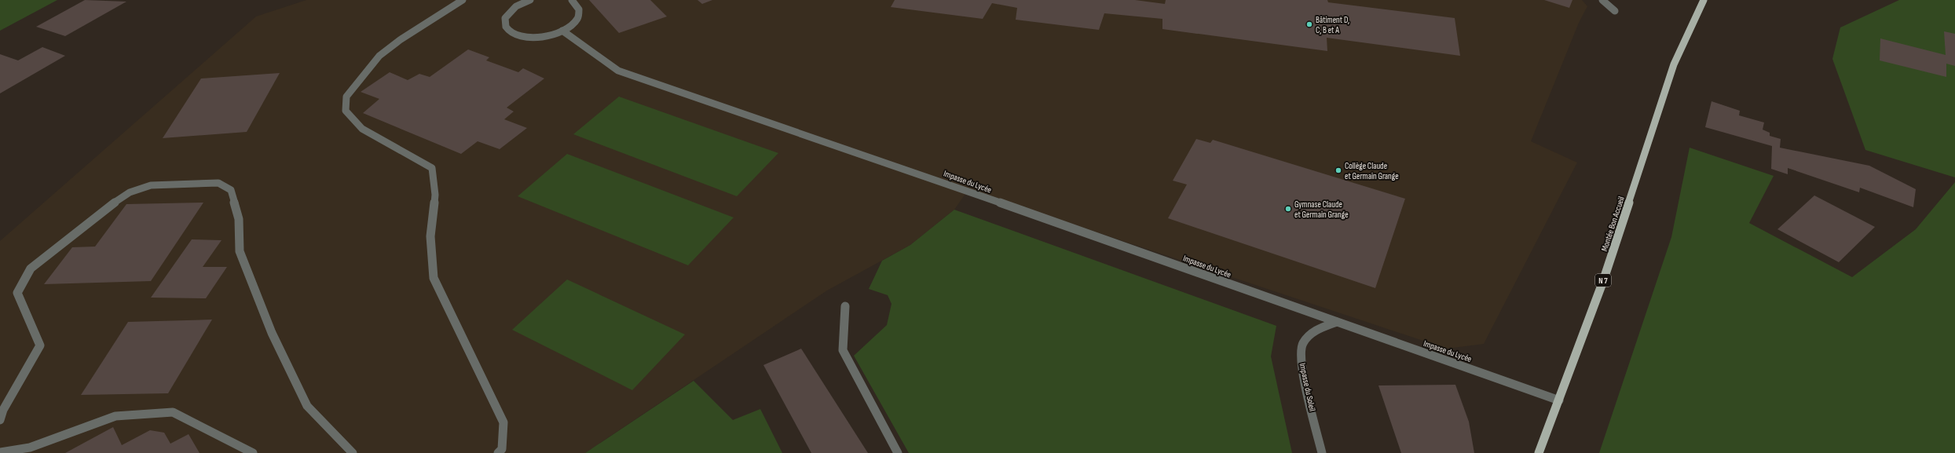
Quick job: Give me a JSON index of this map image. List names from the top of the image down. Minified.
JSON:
{"streets":{"main road":["Montée Bon Accueil","N 7"],"lane":["Impasse du Lycée","Impasse du Soleil"]},"crossings":[["Impasse du Lycée","Montée Bon Accueil"],["Impasse du Lycée","Impasse du Soleil"]],"places":["Bâtiment D, C, B et A","Collège Claude et Germain Grange","Gymnase Claude et Germain Grange"]}
